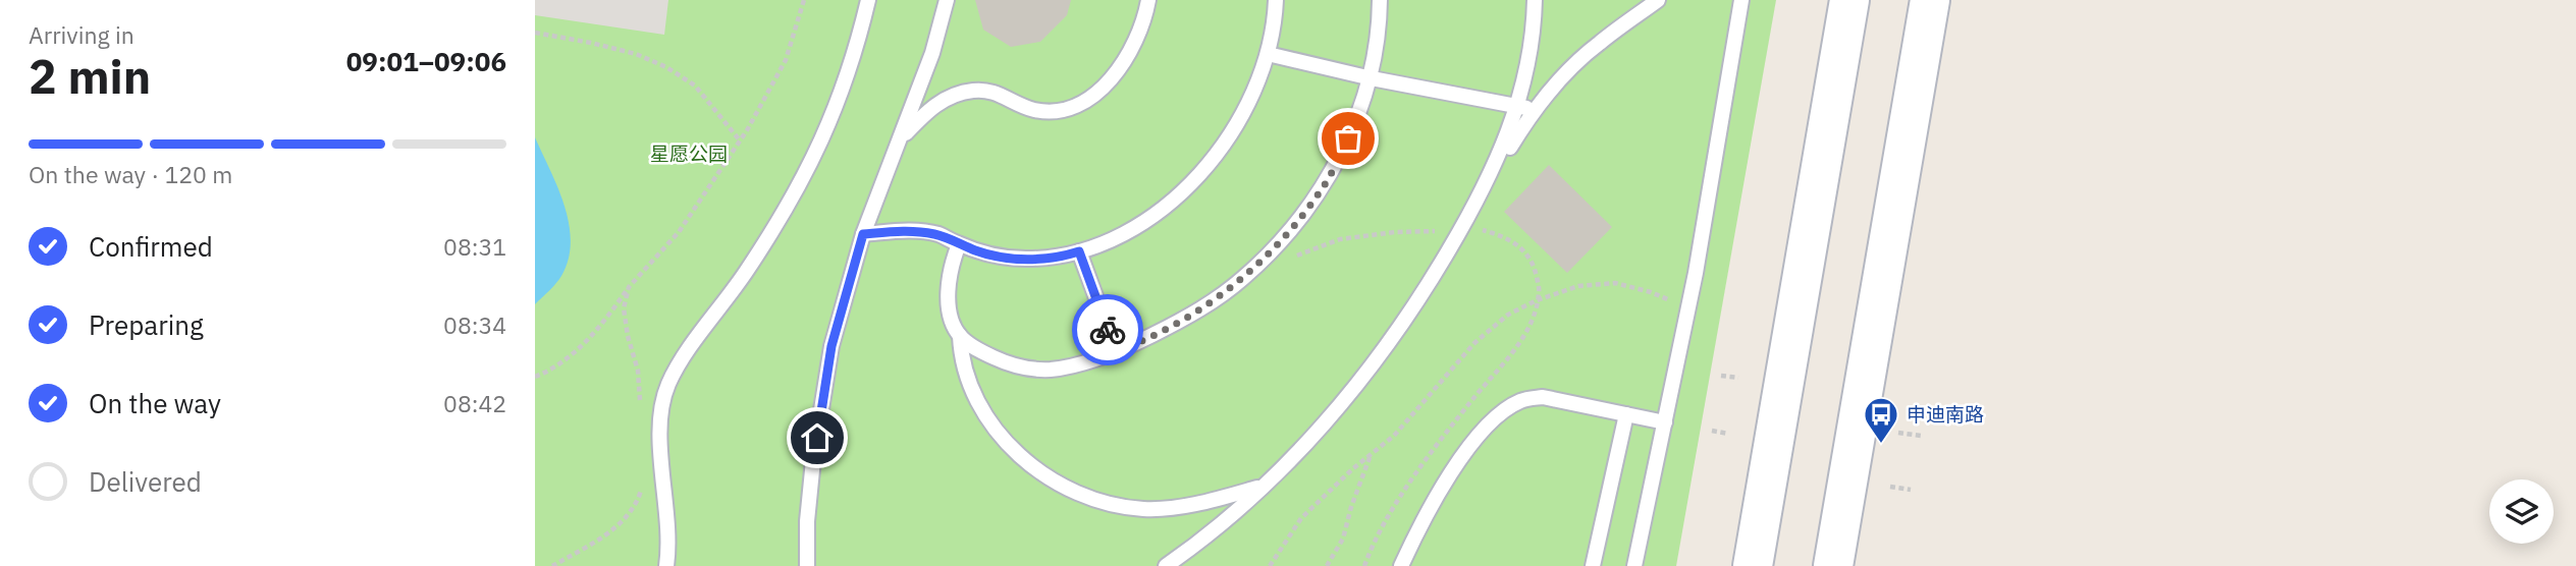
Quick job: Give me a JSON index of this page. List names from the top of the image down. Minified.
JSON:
{"parks":["星愿公园"],"places":{"bus stop":["申迪南路"]},"page":{"heading":["2 min","Arriving in","09:01–09:06"],"bar":"On the way · 120 m","list":[["Confirmed","08:31"],["Preparing","08:34"],["On the way","08:42"],"Delivered"]}}
